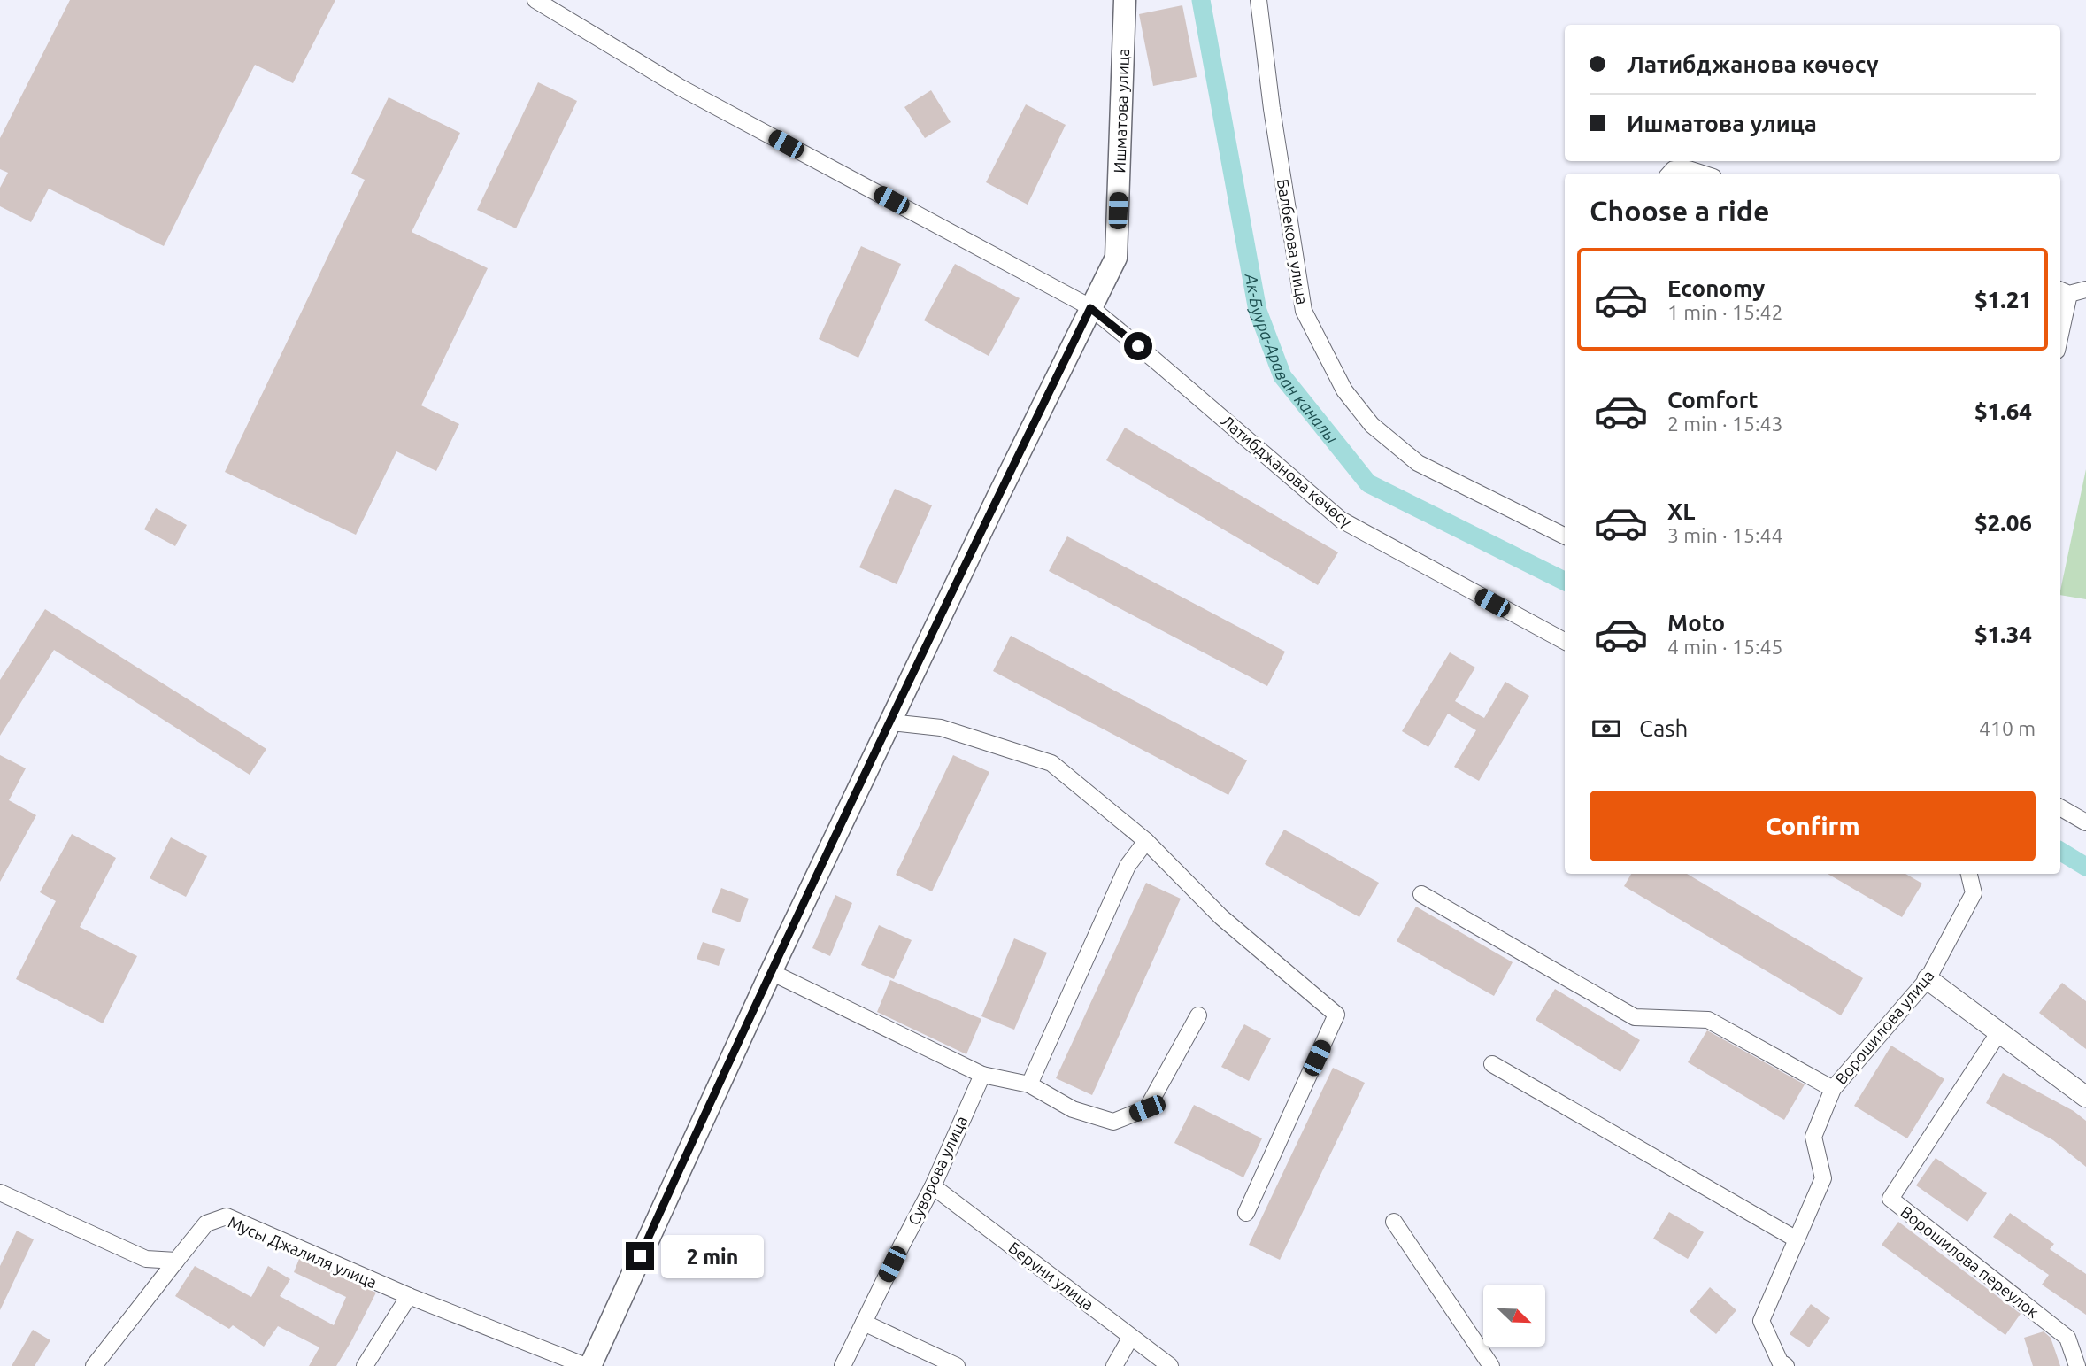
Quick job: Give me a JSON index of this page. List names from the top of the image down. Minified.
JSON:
{"streets":{"main road":["Ишматова улица"],"street":["Балбекова улица","Латибджанова көчөсү","Ворошилова улица","Суворова улица","Мусы Джалиля улица","Ворошилова переулок","Беруни улица"]},"crossings":[["Ишматова улица","Латибджанова көчөсү"],["Ишматова улица","Мусы Джалиля улица"],["Суворова улица","Беруни улица"]],"water":["Ак-Буура-Араван каналы"],"north":"bottom right","page":{"banner":["Латибджанова көчөсү","Ишматова улица"],"heading":"Choose a ride","list":[{"name":"Economy","note":"1 min · 15:42","value":"$1.21"},{"name":"Comfort","note":"2 min · 15:43","value":"$1.64"},{"name":"XL","note":"3 min · 15:44","value":"$2.06"},{"name":"Moto","note":"4 min · 15:45","value":"$1.34"}],"pay":["Cash","410 m"],"buttons":"Confirm","bubble":"2 min"}}
